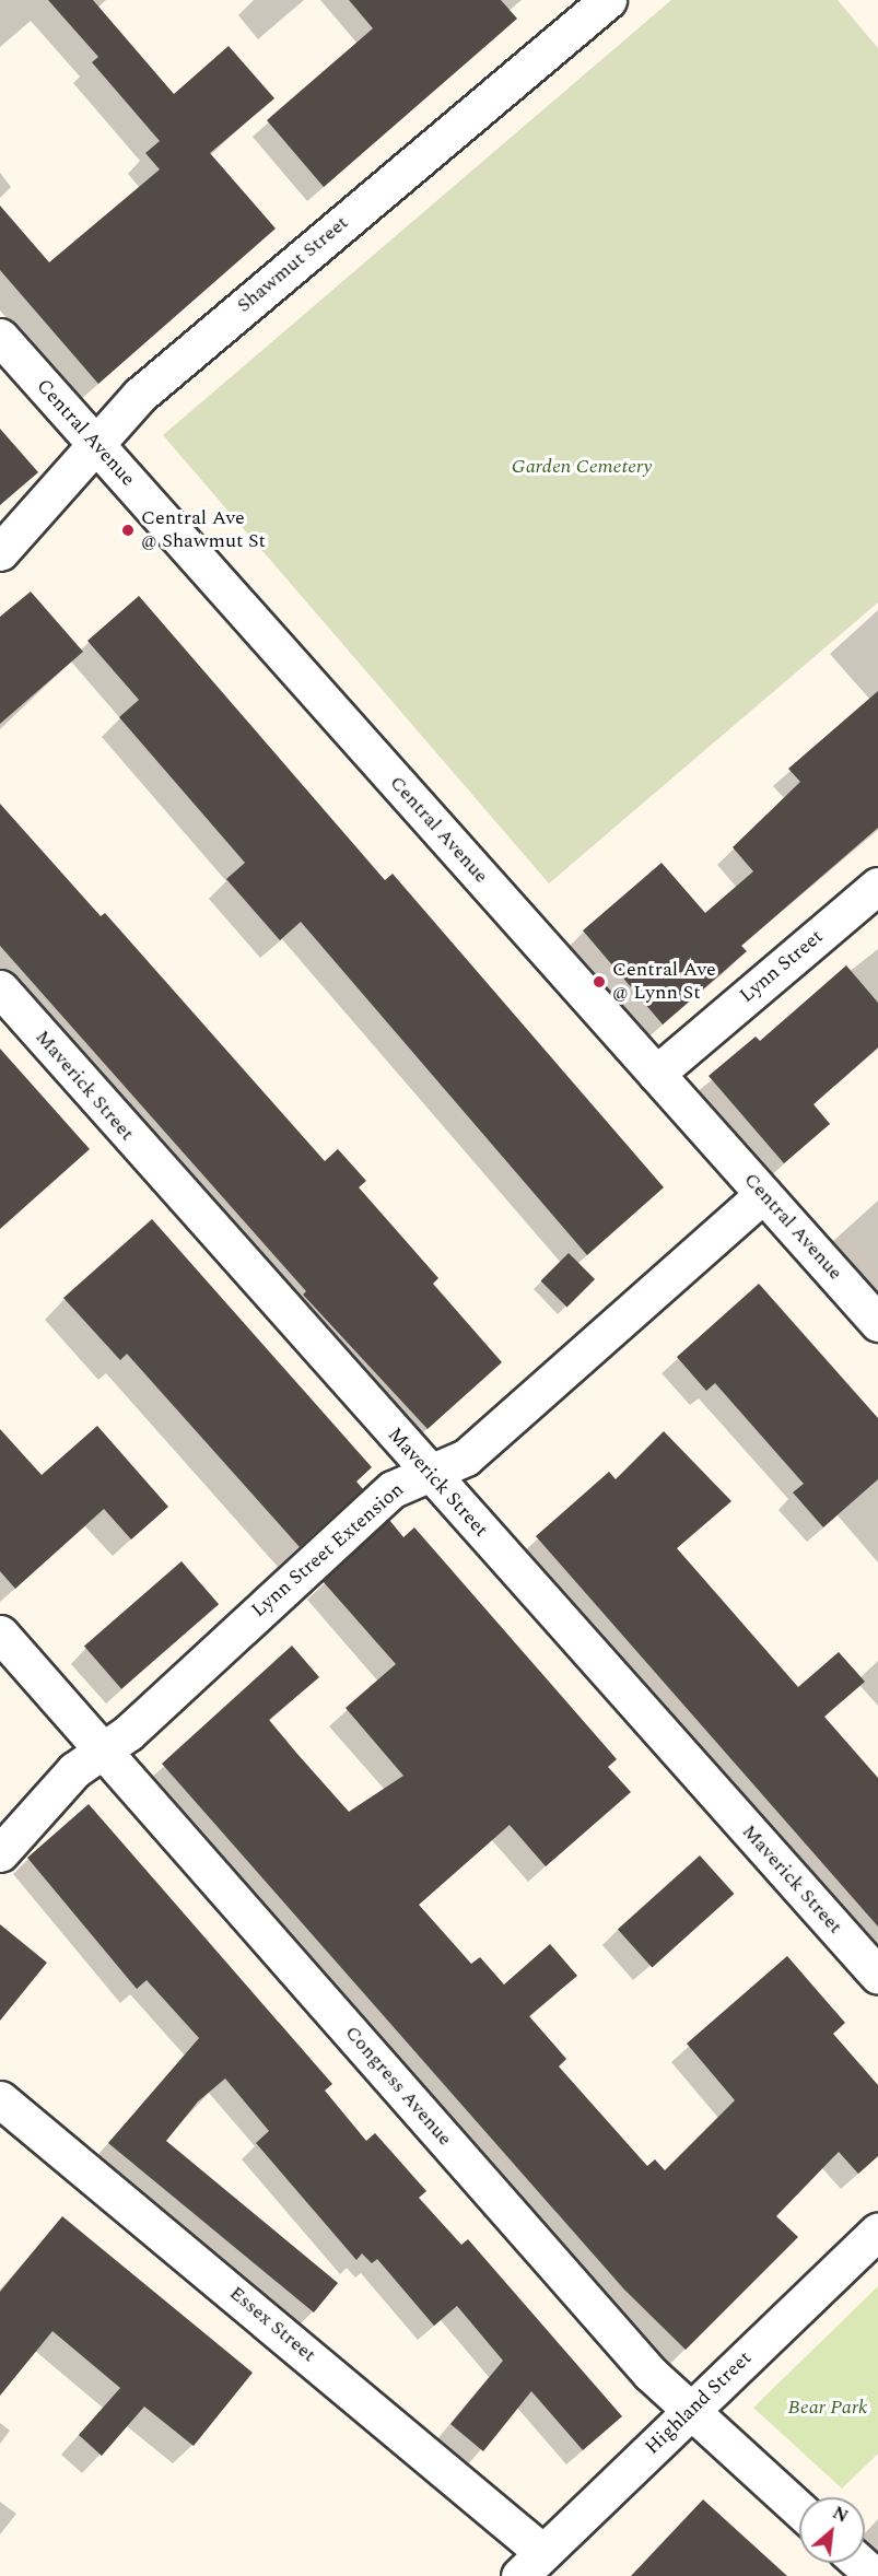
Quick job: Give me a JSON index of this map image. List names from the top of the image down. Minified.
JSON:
{"streets":{"street":["Shawmut Street","Central Avenue","Lynn Street","Maverick Street","Lynn Street Extension","Congress Avenue","Essex Street","Highland Street"]},"crossings":[["Shawmut Street","Central Avenue"],["Central Avenue","Lynn Street"],["Central Avenue","Lynn Street Extension"],["Maverick Street","Lynn Street Extension"],["Lynn Street Extension","Congress Avenue"],["Congress Avenue","Highland Street"],["Essex Street","Highland Street"]],"parks":["Garden Cemetery","Bear Park"],"places":["Central Ave @ Shawmut St","Central Ave @ Lynn St"],"north":"top right"}
